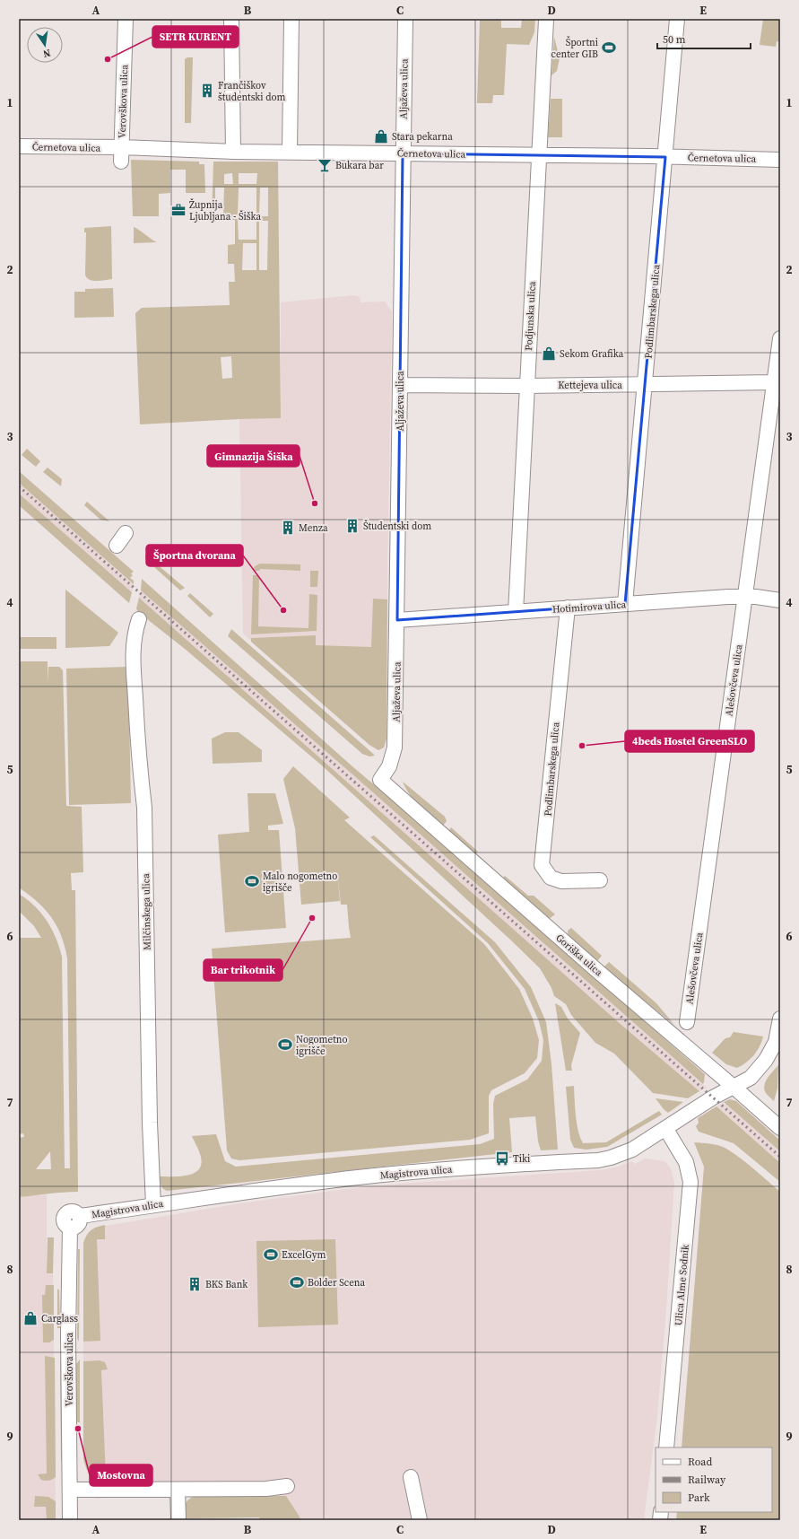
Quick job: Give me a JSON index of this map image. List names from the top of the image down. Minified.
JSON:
{"streets":{"street":["Aljaževa ulica","Verovškova ulica","Černetova ulica","Podlimbarskega ulica","Podjunska ulica","Kettejeva ulica","Hotimirova ulica","Alešovčeva ulica","Milčinskega ulica","Goriška ulica","Magistrova ulica","Ulica Alme Sodnik"]},"crossings":[["Aljaževa ulica","Černetova ulica"],["Aljaževa ulica","Kettejeva ulica"],["Aljaževa ulica","Hotimirova ulica"],["Aljaževa ulica","Goriška ulica"],["Verovškova ulica","Černetova ulica"],["Verovškova ulica","Magistrova ulica"],["Černetova ulica","Podlimbarskega ulica"],["Černetova ulica","Podjunska ulica"],["Podlimbarskega ulica","Kettejeva ulica"],["Podlimbarskega ulica","Hotimirova ulica"],["Podjunska ulica","Kettejeva ulica"],["Podjunska ulica","Hotimirova ulica"],["Kettejeva ulica","Alešovčeva ulica"],["Hotimirova ulica","Alešovčeva ulica"],["Milčinskega ulica","Magistrova ulica"],["Goriška ulica","Magistrova ulica"],["Magistrova ulica","Ulica Alme Sodnik"]],"places":{"sports":["Športni center GIB","Malo nogometno igrišče","Nogometno igrišče","ExcelGym","Bolder Scena"],"other":["SETR KURENT","Gimnazija Šiška","Športna dvorana","4beds Hostel GreenSLO","Bar trikotnik","Mostovna"],"building":["Frančiškov študentski dom","Študentski dom","Menza","BKS Bank"],"shop":["Stara pekarna","Sekom Grafika","Carglass"],"bar":["Bukara bar"],"office":["Župnija Ljubljana - Šiška"],"bus stop":["Tiki"]},"legend":["Road","Railway","Park"],"scale_bar":"50 m","north":"bottom","grid":{"columns":["A","B","C","D","E"],"rows":["1","2","3","4","5","6","7","8","9"]}}
